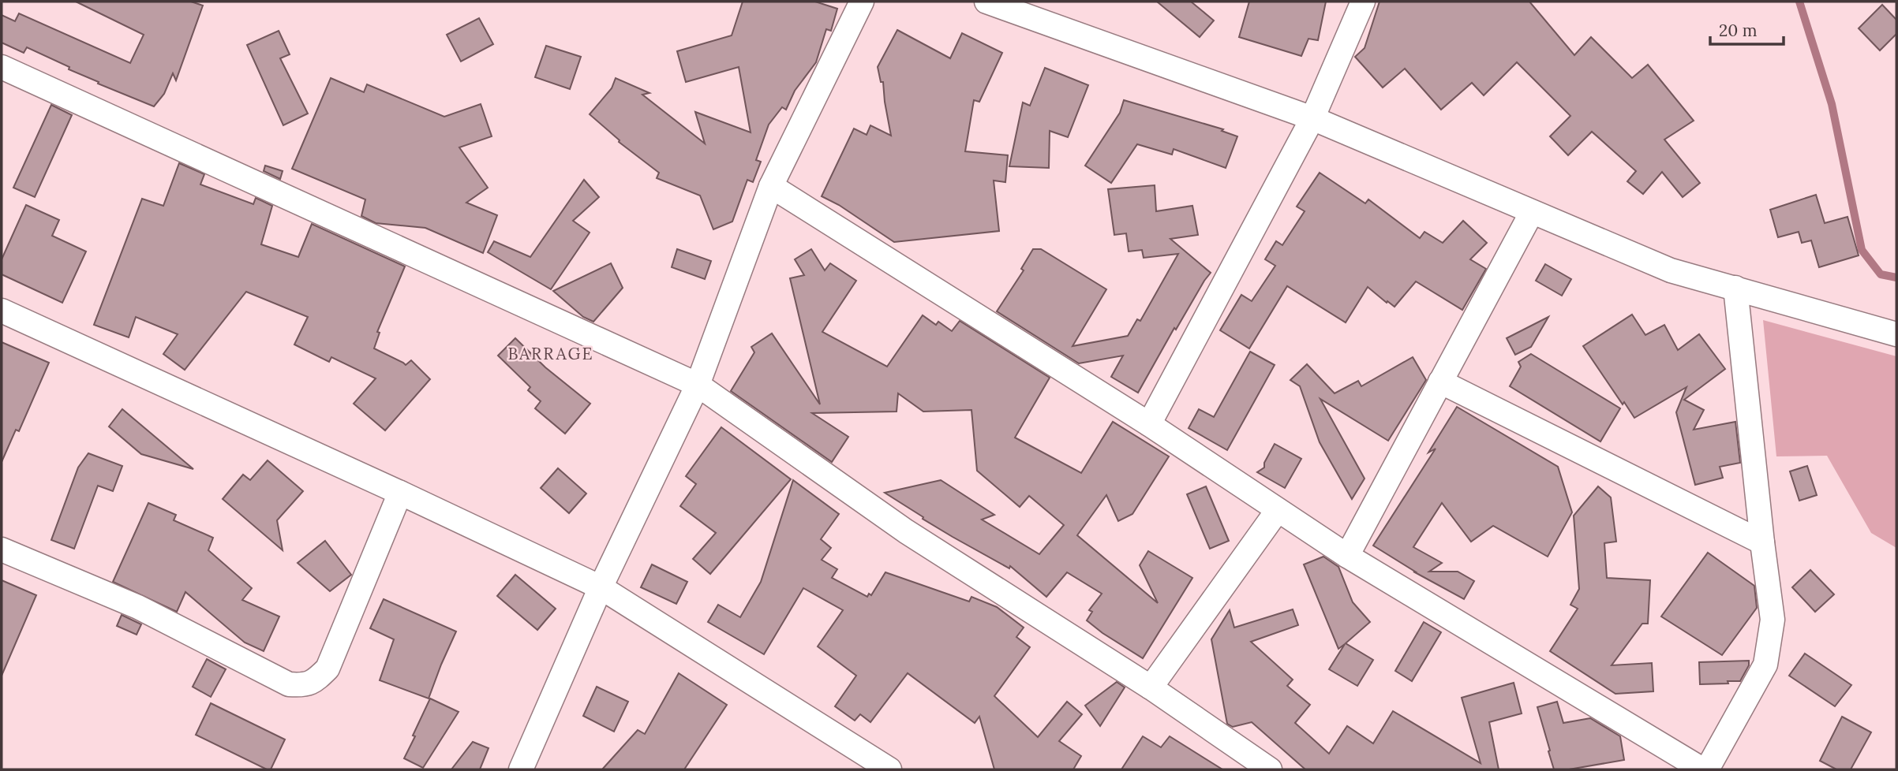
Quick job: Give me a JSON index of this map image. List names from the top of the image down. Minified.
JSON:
{"districts":["BARRAGE"],"scale_bar":"20 m"}
